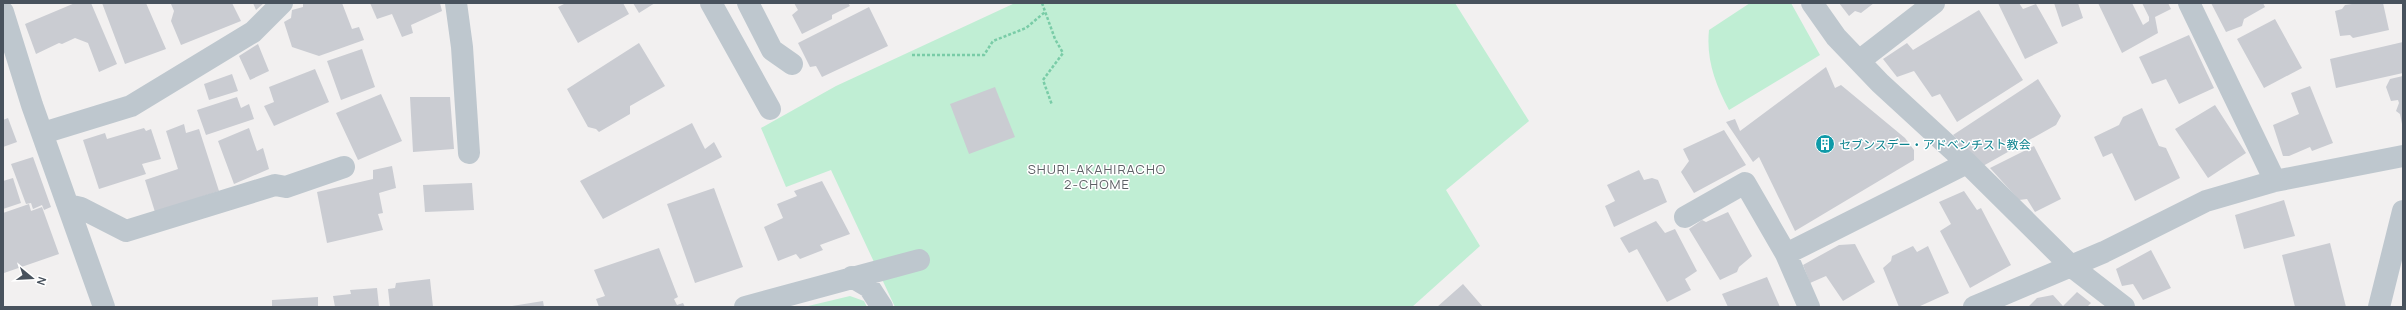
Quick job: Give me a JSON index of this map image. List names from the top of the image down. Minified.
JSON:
{"districts":["SHURI-AKAHIRACHO 2-CHOME"],"places":{"building":["セブンスデー・アドベンチスト教会"]},"north":"right"}
